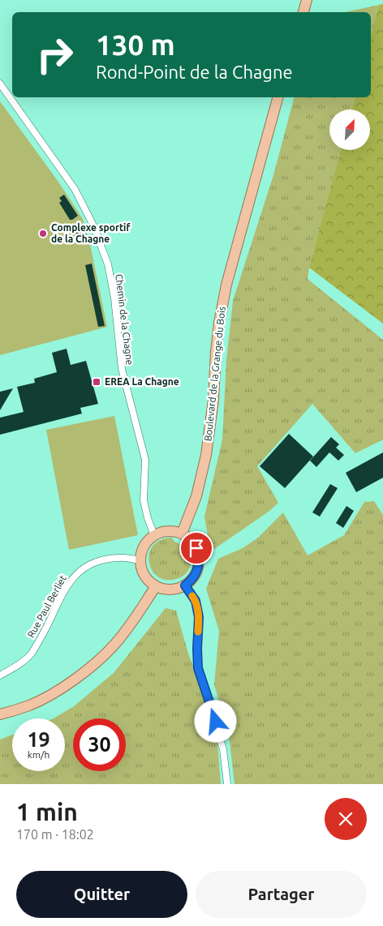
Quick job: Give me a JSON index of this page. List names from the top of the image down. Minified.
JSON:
{"streets":{"main road":["Boulevard de la Grange du Bois"],"street":["Chemin de la Chagne","Rue Paul Berliet"]},"crossings":[["Chemin de la Chagne","Boulevard de la Grange du Bois"],["Chemin de la Chagne","Rue Paul Berliet"],["Boulevard de la Grange du Bois","Rue Paul Berliet"]],"places":{"other":["Complexe sportif de la Chagne"],"transit":["EREA La Chagne"]},"north":"top right","page":{"turn":["130 m","Rond-Point de la Chagne"],"speed":"19 km/h","limit":"30","heading":["1 min","170 m · 18:02"],"buttons":["Quitter","Partager"]}}
